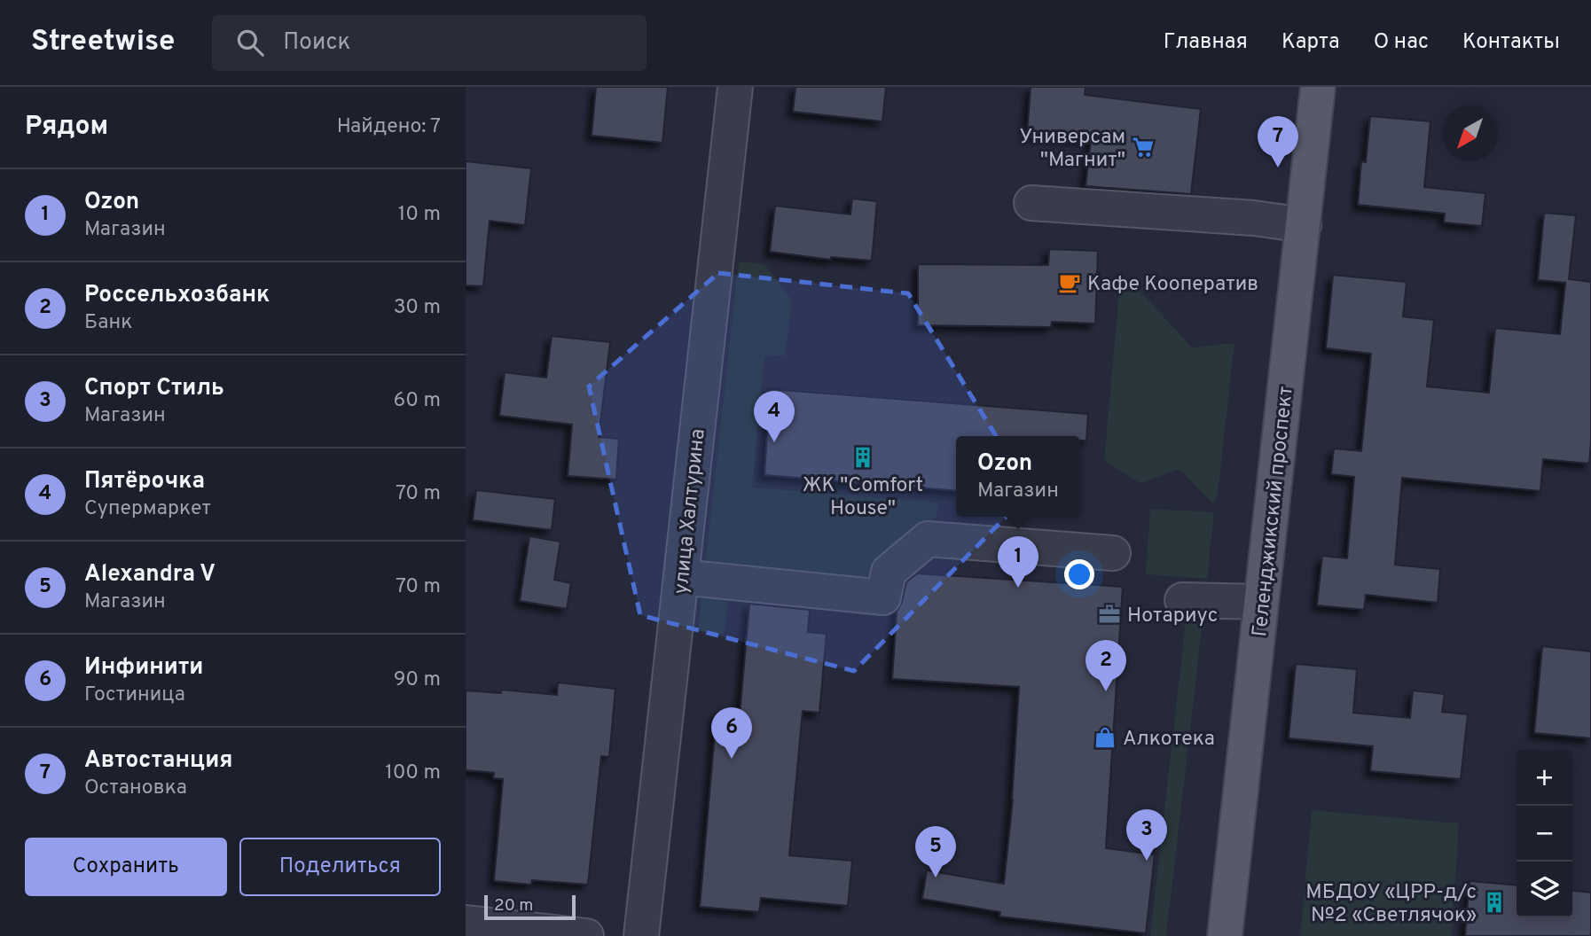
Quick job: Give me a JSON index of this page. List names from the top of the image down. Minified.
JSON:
{"streets":{"main road":["Геленджикский проспект"],"street":["улица Халтурина"]},"places":{"supermarket":["Универсам \"Магнит\""],"cafe":["Кафе Кооператив"],"building":["ЖК \"Comfort House\"","МБДОУ «ЦРР-д/с №2 «Светлячок»"],"office":["Нотариус"],"shop":["Алкотека"]},"scale_bar":"20 m","north":"bottom left","page":{"header":"Streetwise","search":"Поиск","nav":["Главная","Карта","О нас","Контакты"],"heading":["Рядом","Найдено: 7"],"pins":["7","4","1","2","6","3","5"],"list":[{"mark":"1","name":"Ozon","note":"Магазин","value":"10 m"},{"mark":"2","name":"Россельхозбанк","note":"Банк","value":"30 m"},{"mark":"3","name":"Спорт Стиль","note":"Магазин","value":"60 m"},{"mark":"4","name":"Пятёрочка","note":"Супермаркет","value":"70 m"},{"mark":"5","name":"Alexandra V","note":"Магазин","value":"70 m"},{"mark":"6","name":"Инфинити","note":"Гостиница","value":"90 m"},{"mark":"7","name":"Автостанция","note":"Остановка","value":"100 m"}],"popup":["Ozon","Магазин"],"map_buttons":["+","−"],"buttons":["Сохранить","Поделиться"],"scale":"20 m"}}
